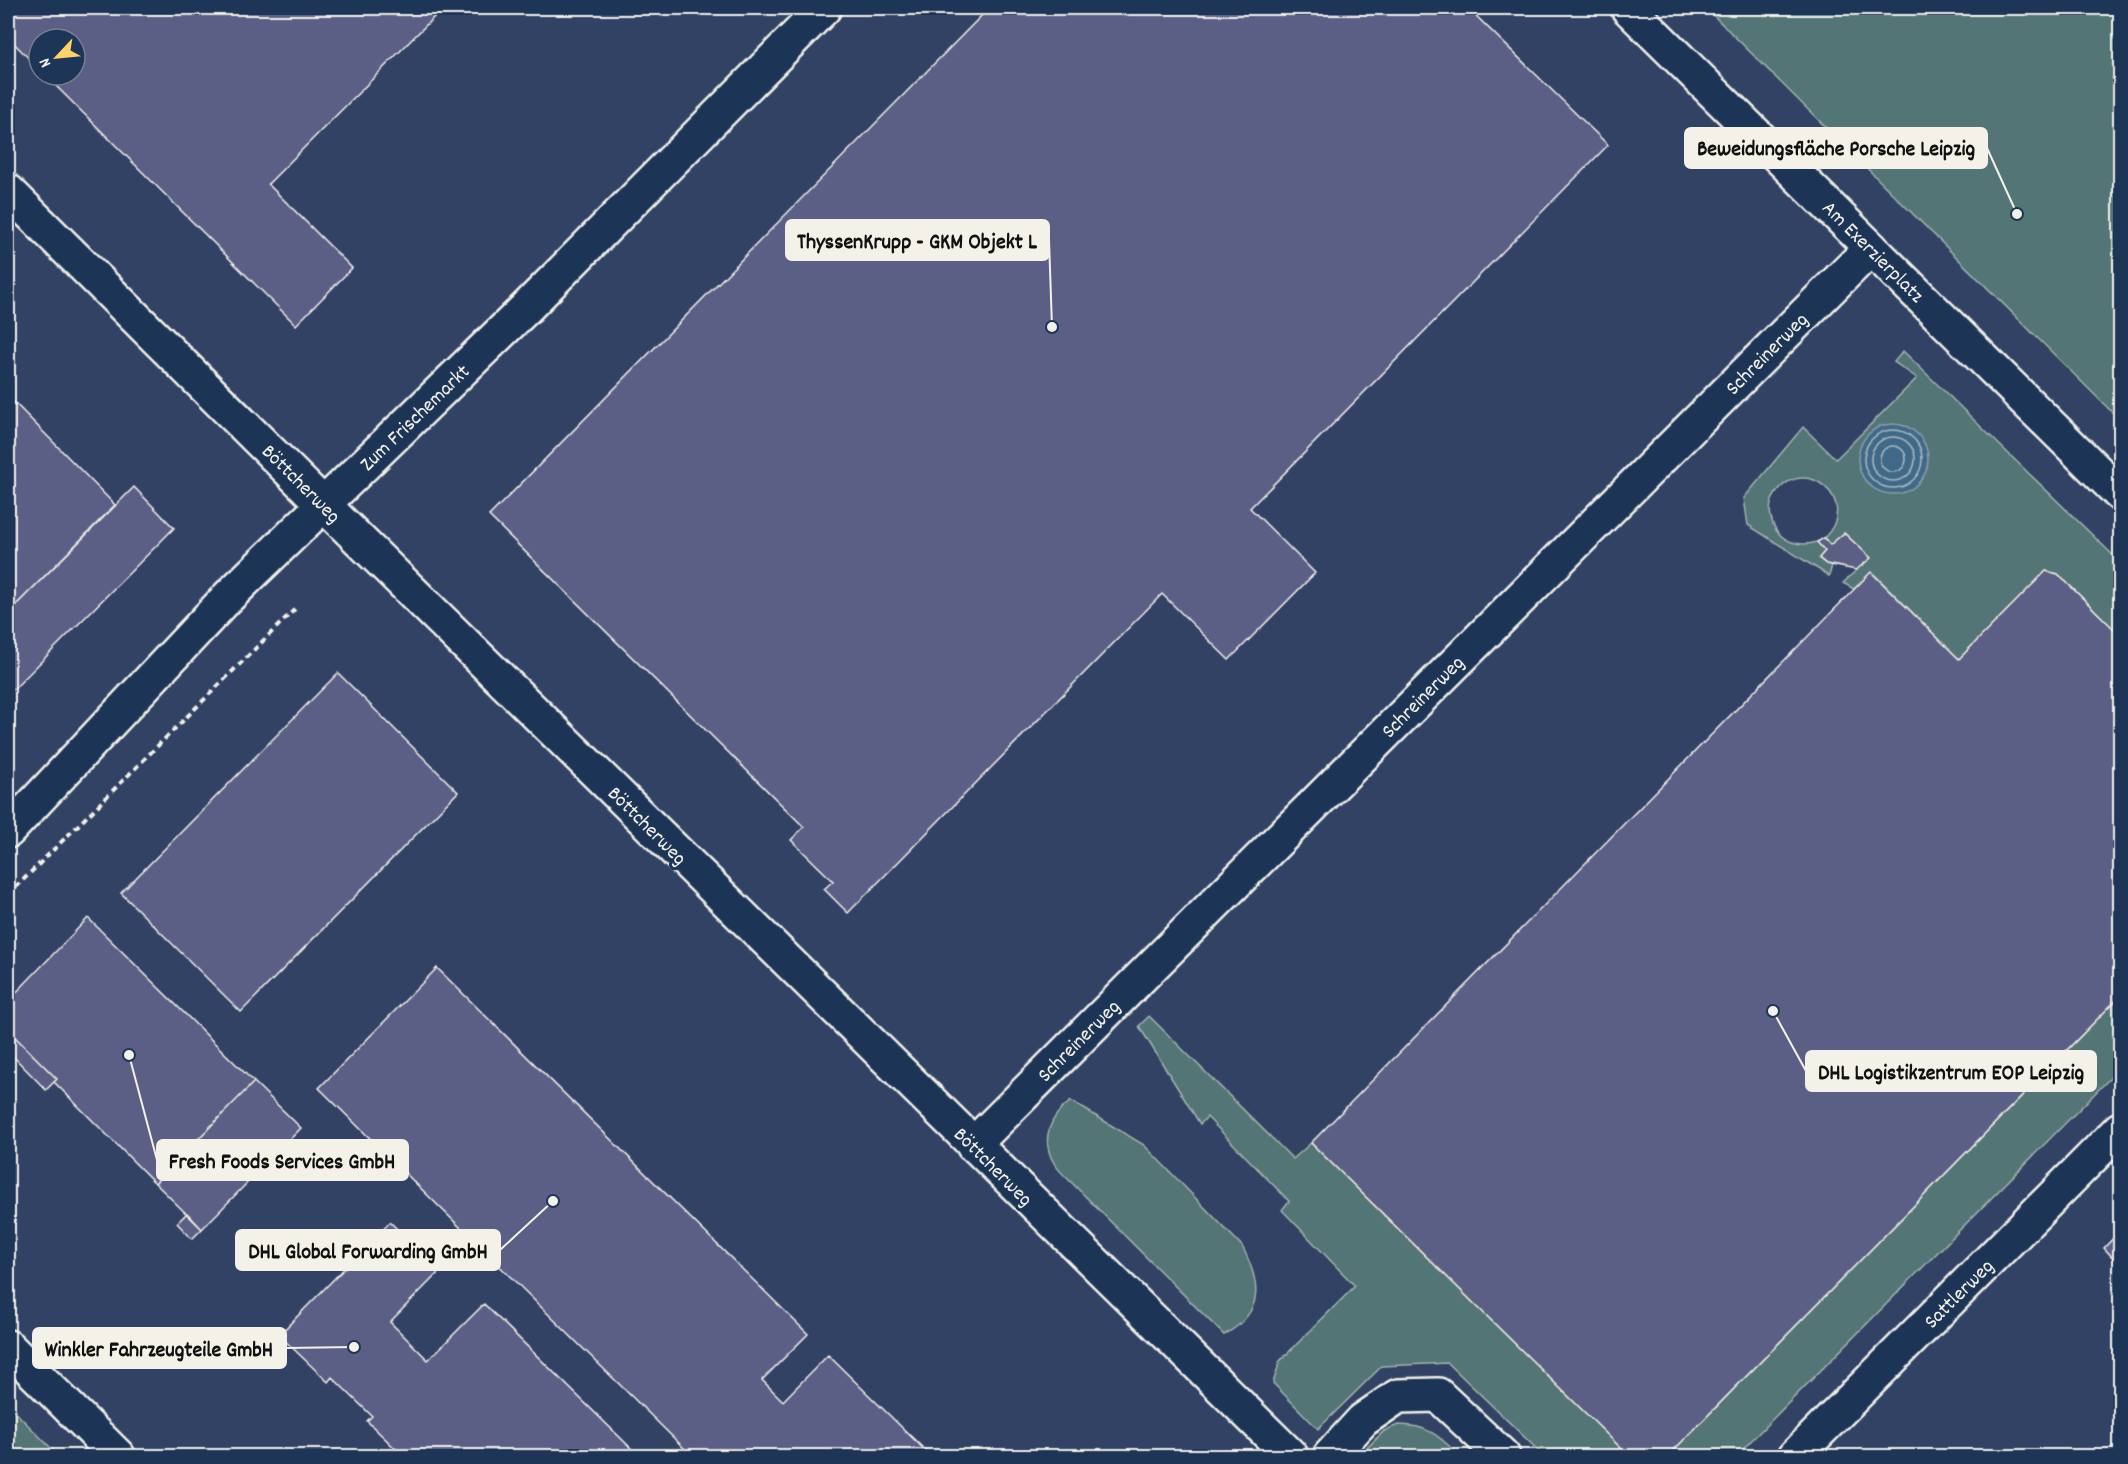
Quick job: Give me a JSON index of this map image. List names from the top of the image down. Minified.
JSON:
{"streets":{"street":["Am Exerzierplatz","Schreinerweg","Zum Frischemarkt","Böttcherweg","Sattlerweg"]},"crossings":[["Am Exerzierplatz","Schreinerweg"],["Schreinerweg","Böttcherweg"],["Zum Frischemarkt","Böttcherweg"]],"places":["Beweidungsfläche Porsche Leipzig","ThyssenKrupp - GKM Objekt L","DHL Logistikzentrum EOP Leipzig","Fresh Foods Services GmbH","DHL Global Forwarding GmbH","Winkler Fahrzeugteile GmbH"],"north":"bottom left"}
